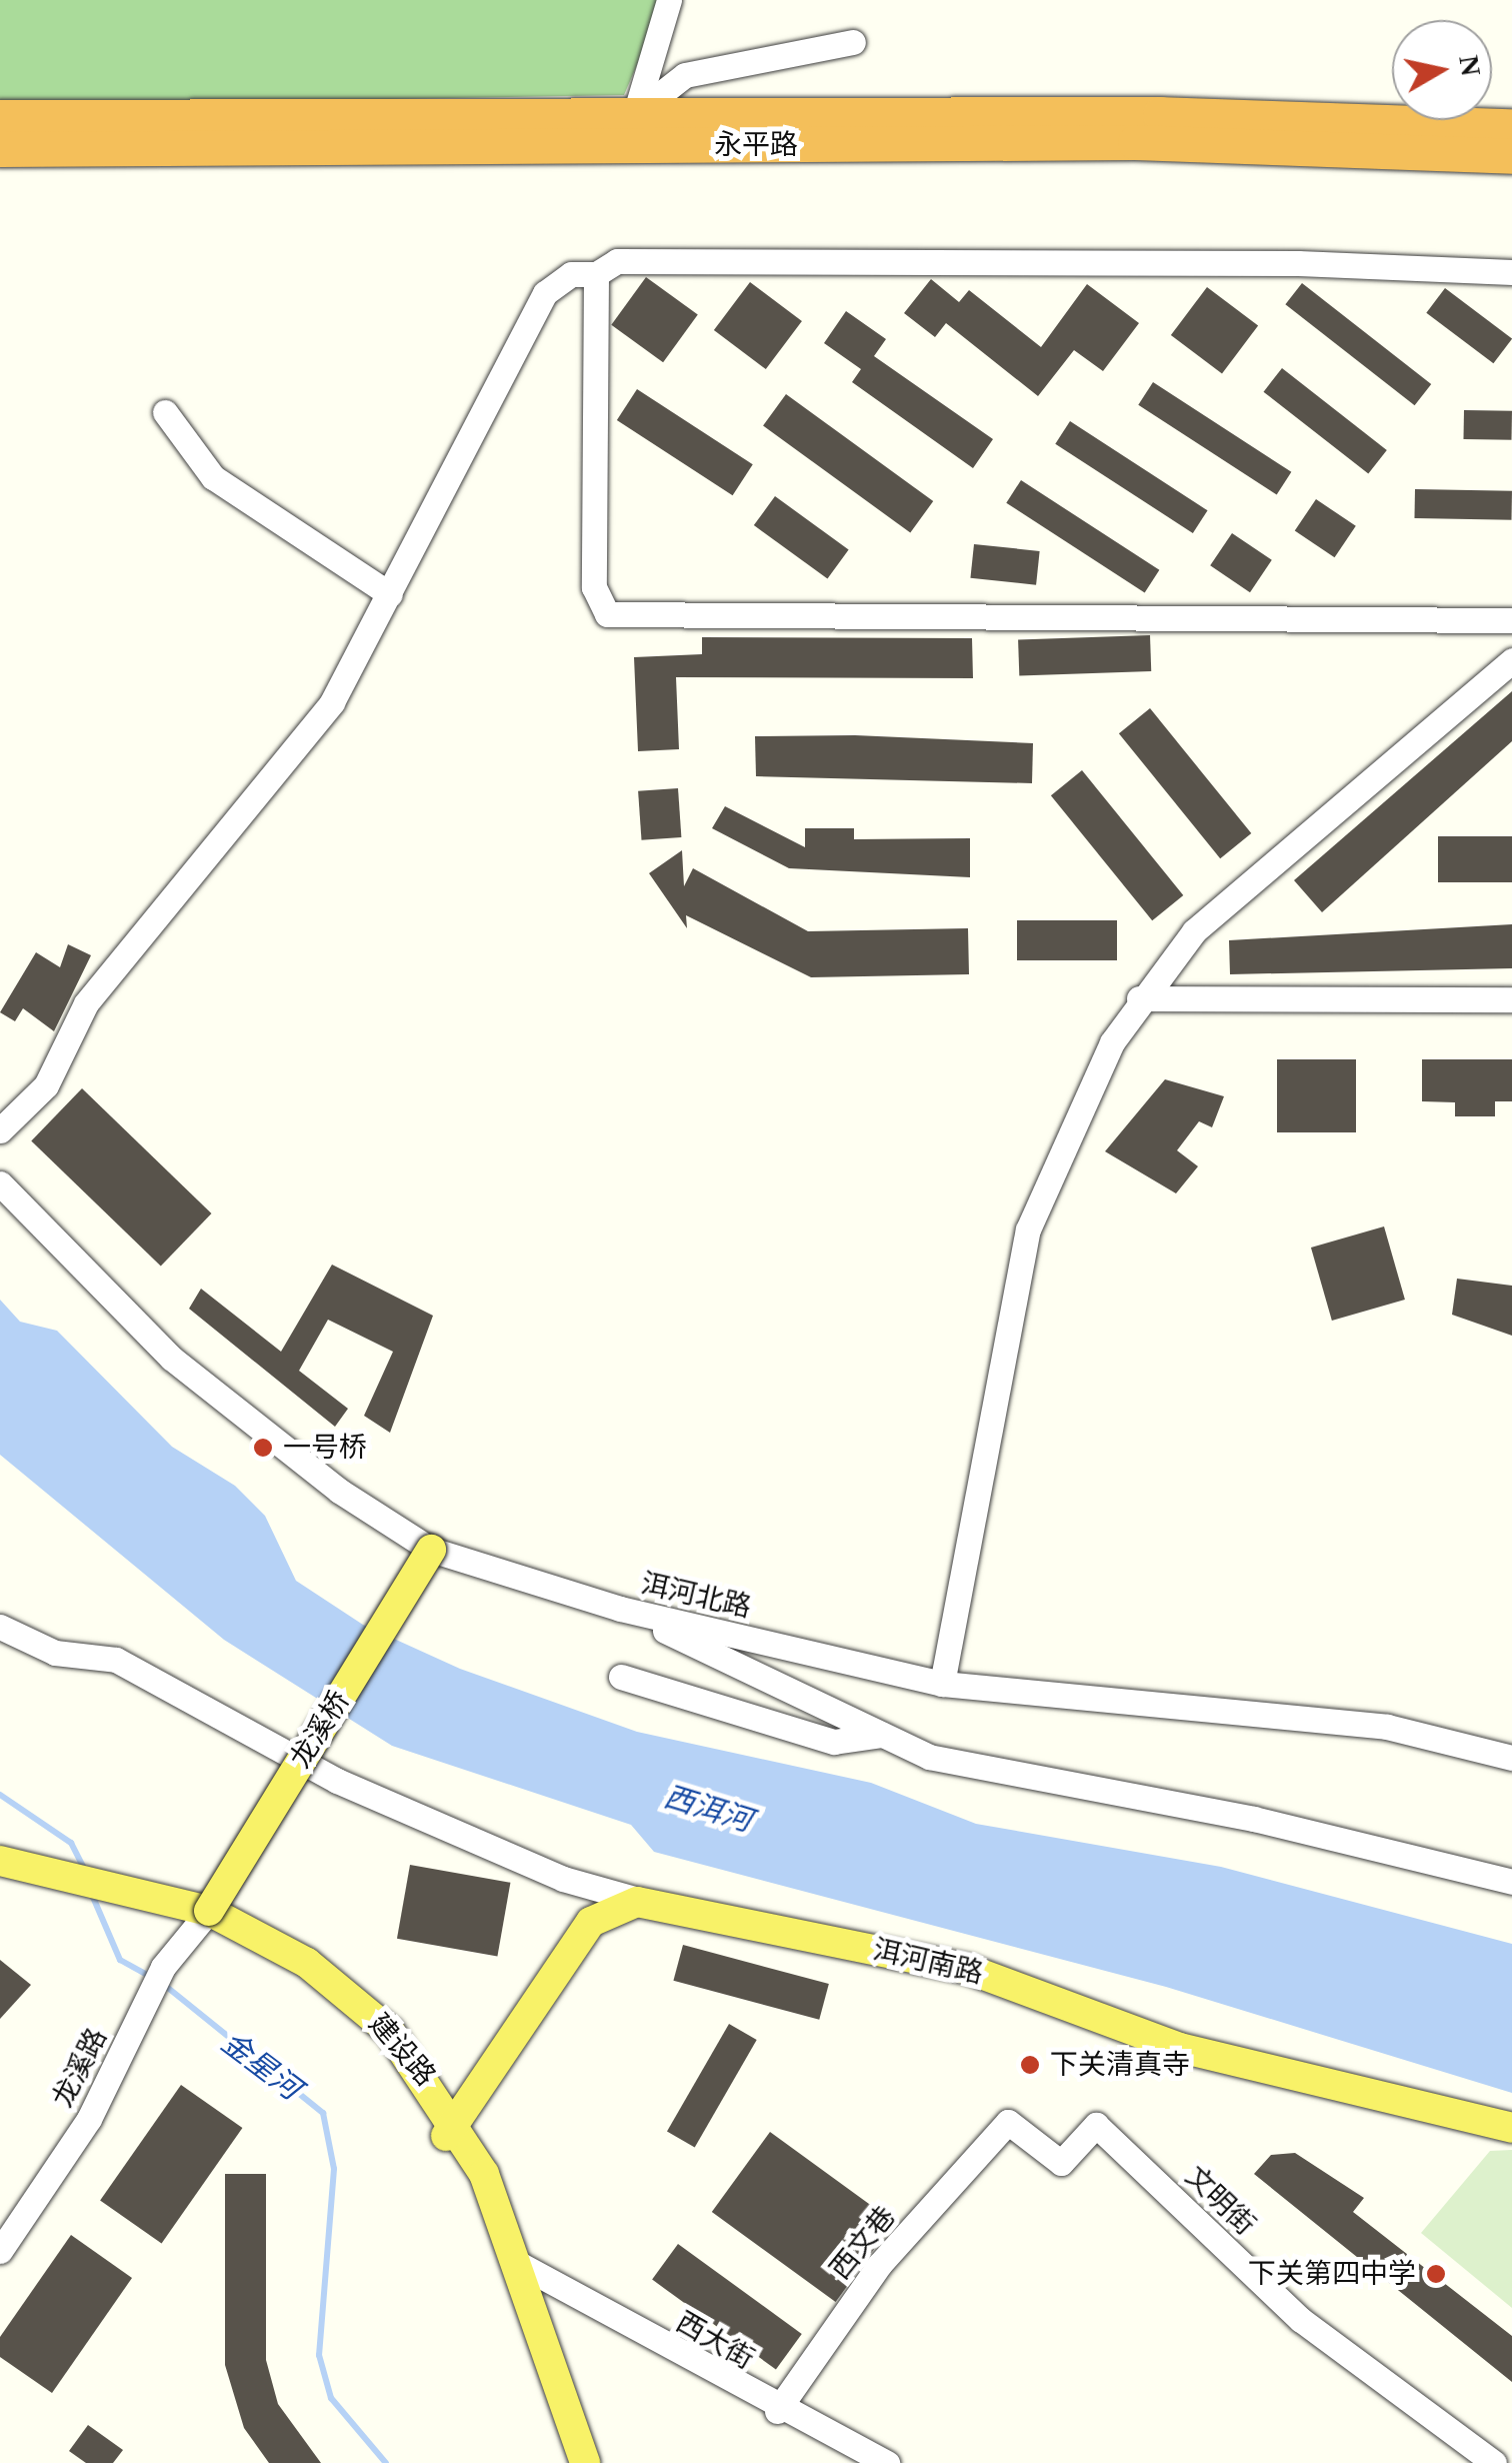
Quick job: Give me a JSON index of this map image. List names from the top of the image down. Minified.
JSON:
{"streets":{"highway":["永平路"],"main road":["龙溪桥","洱河南路","建设路"],"street":["洱河北路","龙溪路","文明街","西文巷","西大街"]},"crossings":[["洱河北路","龙溪桥"],["龙溪桥","建设路"],["龙溪桥","龙溪路"],["洱河南路","建设路"],["建设路","龙溪路"],["建设路","西大街"],["文明街","西文巷"],["西文巷","西大街"]],"water":["西洱河","金星河"],"places":["一号桥","下关清真寺","下关第四中学"],"north":"right"}
